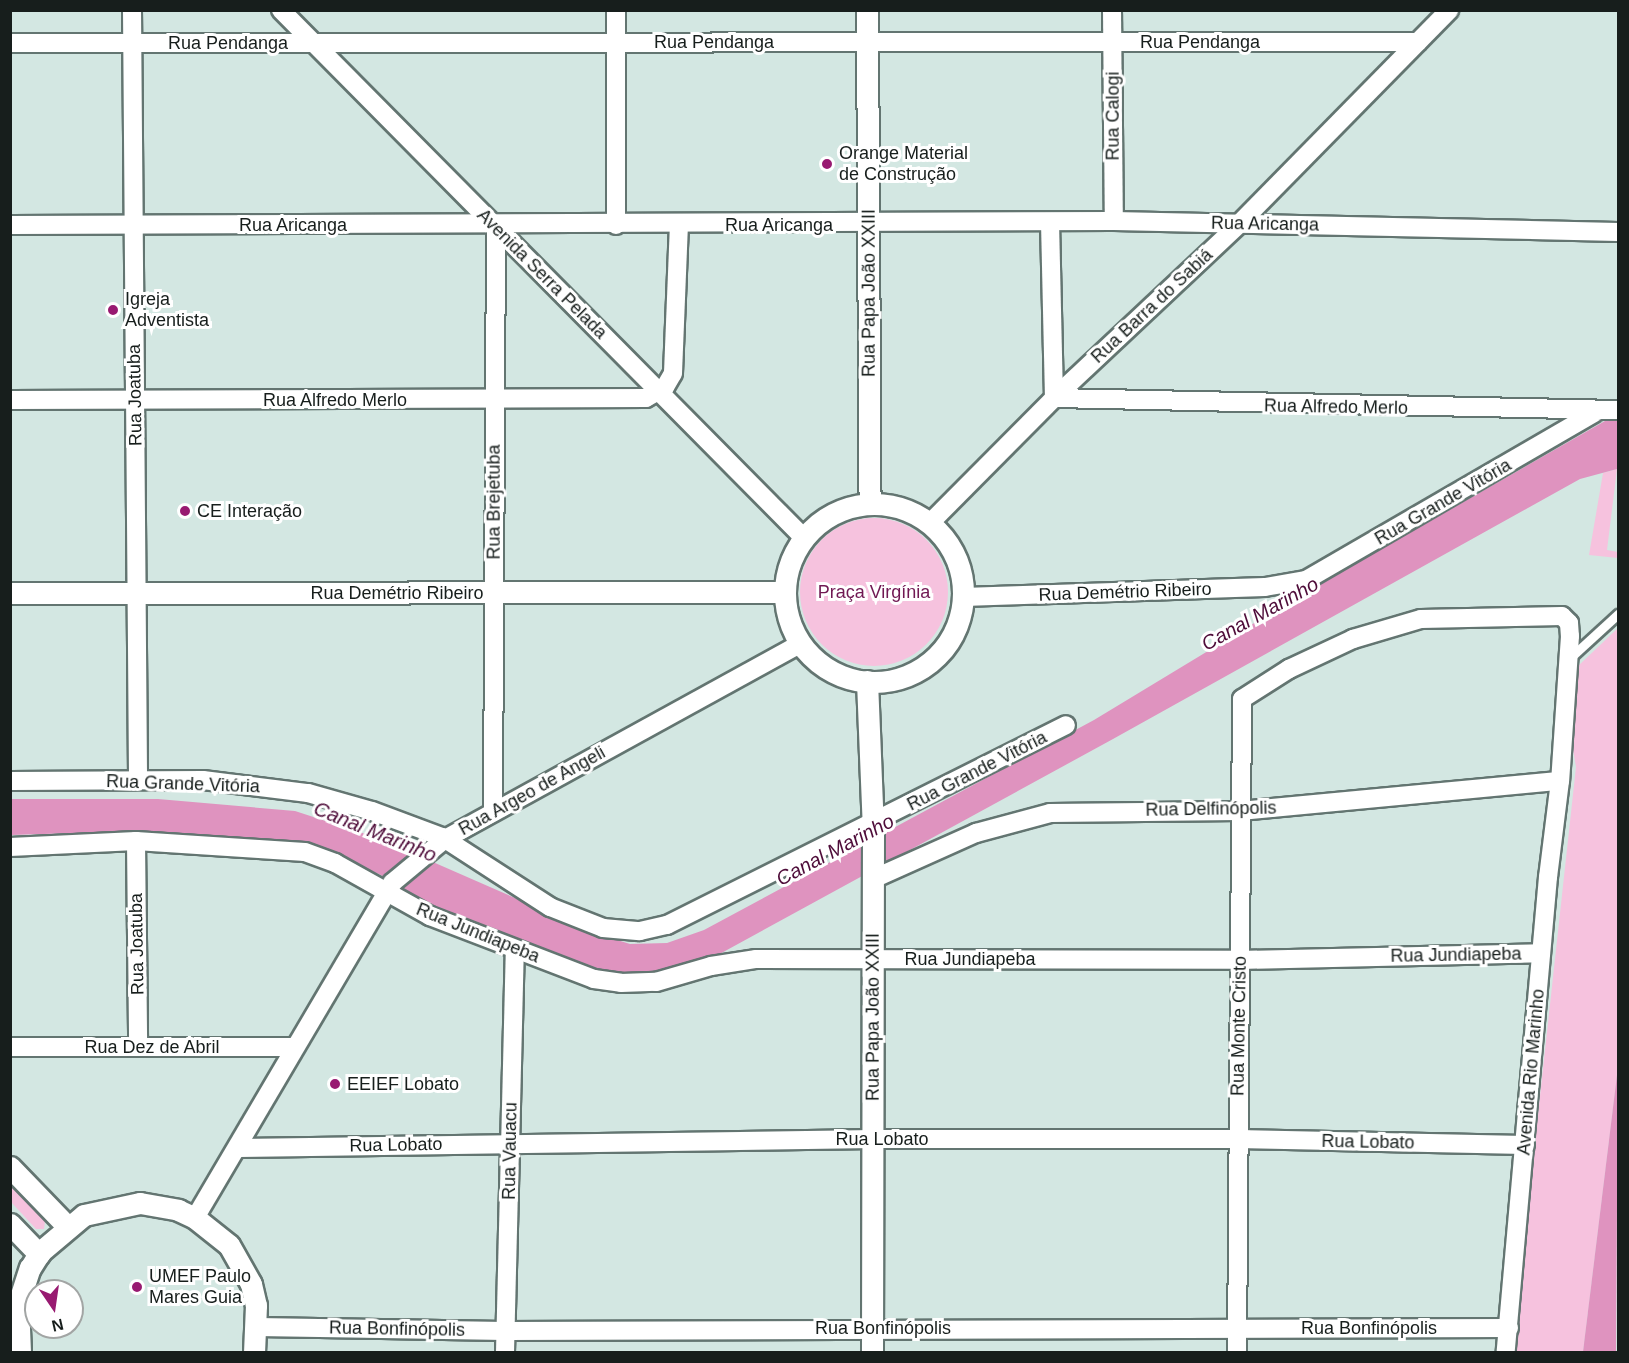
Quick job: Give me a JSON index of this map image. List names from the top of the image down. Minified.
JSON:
{"streets":{"street":["Rua Pendanga","Rua Calogi","Rua Aricanga","Avenida Serra Pelada","Rua Papa João XXIII","Rua Barra do Sabiá","Rua Joatuba","Rua Alfredo Merlo","Rua Brejetuba","Rua Grande Vitória","Rua Demétrio Ribeiro","Rua Argeo de Angeli","Rua Delfinópolis","Rua Jundiapeba","Rua Monte Cristo","Rua Dez de Abril","Avenida Rio Marinho","Rua Lobato","Rua Vauacu","Rua Bonfinópolis"]},"crossings":[["Rua Pendanga","Rua Calogi"],["Rua Pendanga","Avenida Serra Pelada"],["Rua Pendanga","Rua Papa João XXIII"],["Rua Pendanga","Rua Barra do Sabiá"],["Rua Pendanga","Rua Joatuba"],["Rua Calogi","Rua Aricanga"],["Rua Aricanga","Avenida Serra Pelada"],["Rua Aricanga","Rua Papa João XXIII"],["Rua Aricanga","Rua Barra do Sabiá"],["Rua Aricanga","Rua Joatuba"],["Rua Aricanga","Rua Brejetuba"],["Avenida Serra Pelada","Rua Papa João XXIII"],["Avenida Serra Pelada","Rua Barra do Sabiá"],["Avenida Serra Pelada","Rua Alfredo Merlo"],["Avenida Serra Pelada","Rua Brejetuba"],["Avenida Serra Pelada","Rua Demétrio Ribeiro"],["Avenida Serra Pelada","Rua Argeo de Angeli"],["Rua Papa João XXIII","Rua Barra do Sabiá"],["Rua Papa João XXIII","Rua Grande Vitória"],["Rua Papa João XXIII","Rua Demétrio Ribeiro"],["Rua Papa João XXIII","Rua Argeo de Angeli"],["Rua Papa João XXIII","Rua Delfinópolis"],["Rua Papa João XXIII","Rua Jundiapeba"],["Rua Papa João XXIII","Rua Lobato"],["Rua Papa João XXIII","Rua Bonfinópolis"],["Rua Barra do Sabiá","Rua Alfredo Merlo"],["Rua Barra do Sabiá","Rua Demétrio Ribeiro"],["Rua Barra do Sabiá","Rua Argeo de Angeli"],["Rua Joatuba","Rua Alfredo Merlo"],["Rua Joatuba","Rua Grande Vitória"],["Rua Joatuba","Rua Demétrio Ribeiro"],["Rua Joatuba","Rua Dez de Abril"],["Rua Alfredo Merlo","Rua Brejetuba"],["Rua Alfredo Merlo","Rua Grande Vitória"],["Rua Brejetuba","Rua Demétrio Ribeiro"],["Rua Brejetuba","Rua Argeo de Angeli"],["Rua Grande Vitória","Rua Demétrio Ribeiro"],["Rua Grande Vitória","Rua Argeo de Angeli"],["Rua Demétrio Ribeiro","Rua Argeo de Angeli"],["Rua Argeo de Angeli","Rua Jundiapeba"],["Rua Argeo de Angeli","Rua Dez de Abril"],["Rua Argeo de Angeli","Rua Lobato"],["Rua Delfinópolis","Rua Monte Cristo"],["Rua Delfinópolis","Avenida Rio Marinho"],["Rua Jundiapeba","Rua Monte Cristo"],["Rua Jundiapeba","Avenida Rio Marinho"],["Rua Jundiapeba","Rua Vauacu"],["Rua Monte Cristo","Avenida Rio Marinho"],["Rua Monte Cristo","Rua Lobato"],["Rua Monte Cristo","Rua Bonfinópolis"],["Avenida Rio Marinho","Rua Lobato"],["Avenida Rio Marinho","Rua Bonfinópolis"],["Rua Lobato","Rua Vauacu"],["Rua Vauacu","Rua Bonfinópolis"]],"water":["Canal Marinho"],"parks":["Praça Virgínia"],"places":["Orange Material de Construção","Igreja Adventista","CE Interação","EEIEF Lobato","UMEF Paulo Mares Guia"],"north":"bottom"}
